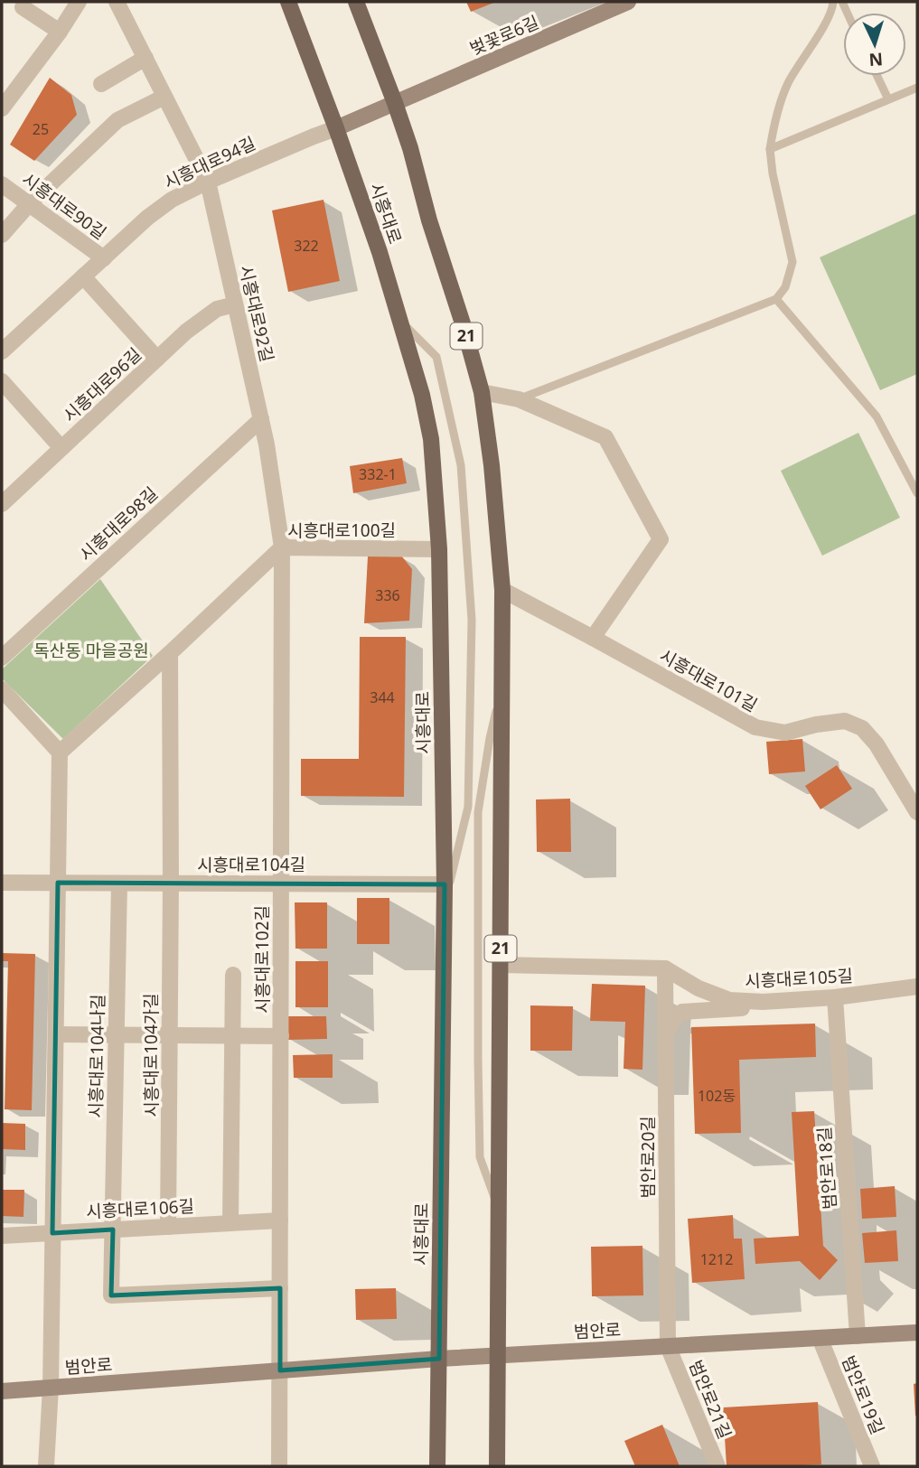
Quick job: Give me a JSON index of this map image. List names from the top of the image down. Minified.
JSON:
{"streets":{"main road":["벚꽃로6길","시흥대로","21","범안로"],"street":["시흥대로94길","시흥대로90길","시흥대로92길","시흥대로96길","시흥대로98길","시흥대로100길","시흥대로101길","시흥대로104길","시흥대로102길","시흥대로105길","시흥대로104가길","시흥대로104나길","범안로20길","범안로18길","시흥대로106길","범안로19길","범안로21길"]},"crossings":[["벚꽃로6길","시흥대로94길"],["벚꽃로6길","시흥대로"],["벚꽃로6길","21"],["시흥대로94길","시흥대로90길"],["시흥대로94길","시흥대로"],["시흥대로94길","시흥대로92길"],["시흥대로","시흥대로100길"],["시흥대로","시흥대로104길"],["시흥대로","범안로"],["시흥대로92길","시흥대로96길"],["시흥대로92길","시흥대로98길"],["시흥대로92길","시흥대로100길"],["시흥대로92길","시흥대로102길"],["21","시흥대로101길"],["21","시흥대로105길"],["21","범안로"],["시흥대로100길","시흥대로102길"],["시흥대로104길","시흥대로102길"],["시흥대로104길","시흥대로104가길"],["시흥대로104길","시흥대로104나길"],["시흥대로102길","시흥대로104나길"],["시흥대로102길","시흥대로106길"],["시흥대로102길","범안로"],["시흥대로105길","범안로20길"],["시흥대로105길","범안로18길"],["시흥대로104가길","시흥대로106길"],["시흥대로104나길","시흥대로106길"],["범안로20길","범안로"],["범안로20길","범안로21길"],["범안로18길","범안로"],["시흥대로106길","범안로"],["범안로","범안로19길"],["범안로","범안로21길"]],"parks":["독산동 마을공원"],"house_numbers":["25","322","332-1","336","344","102동","1212"],"north":"bottom"}
